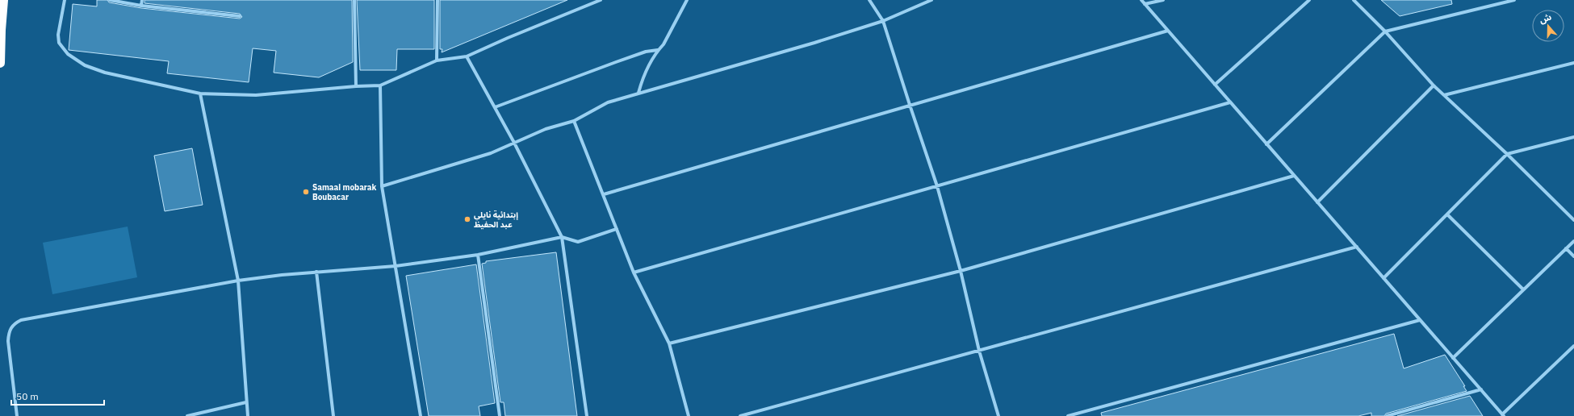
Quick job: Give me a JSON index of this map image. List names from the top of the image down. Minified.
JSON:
{"places":["Samaai mobarak Boubacar","إبتدائية نايلي عبد الحفيظ"],"scale_bar":"50 m","north":"top"}
